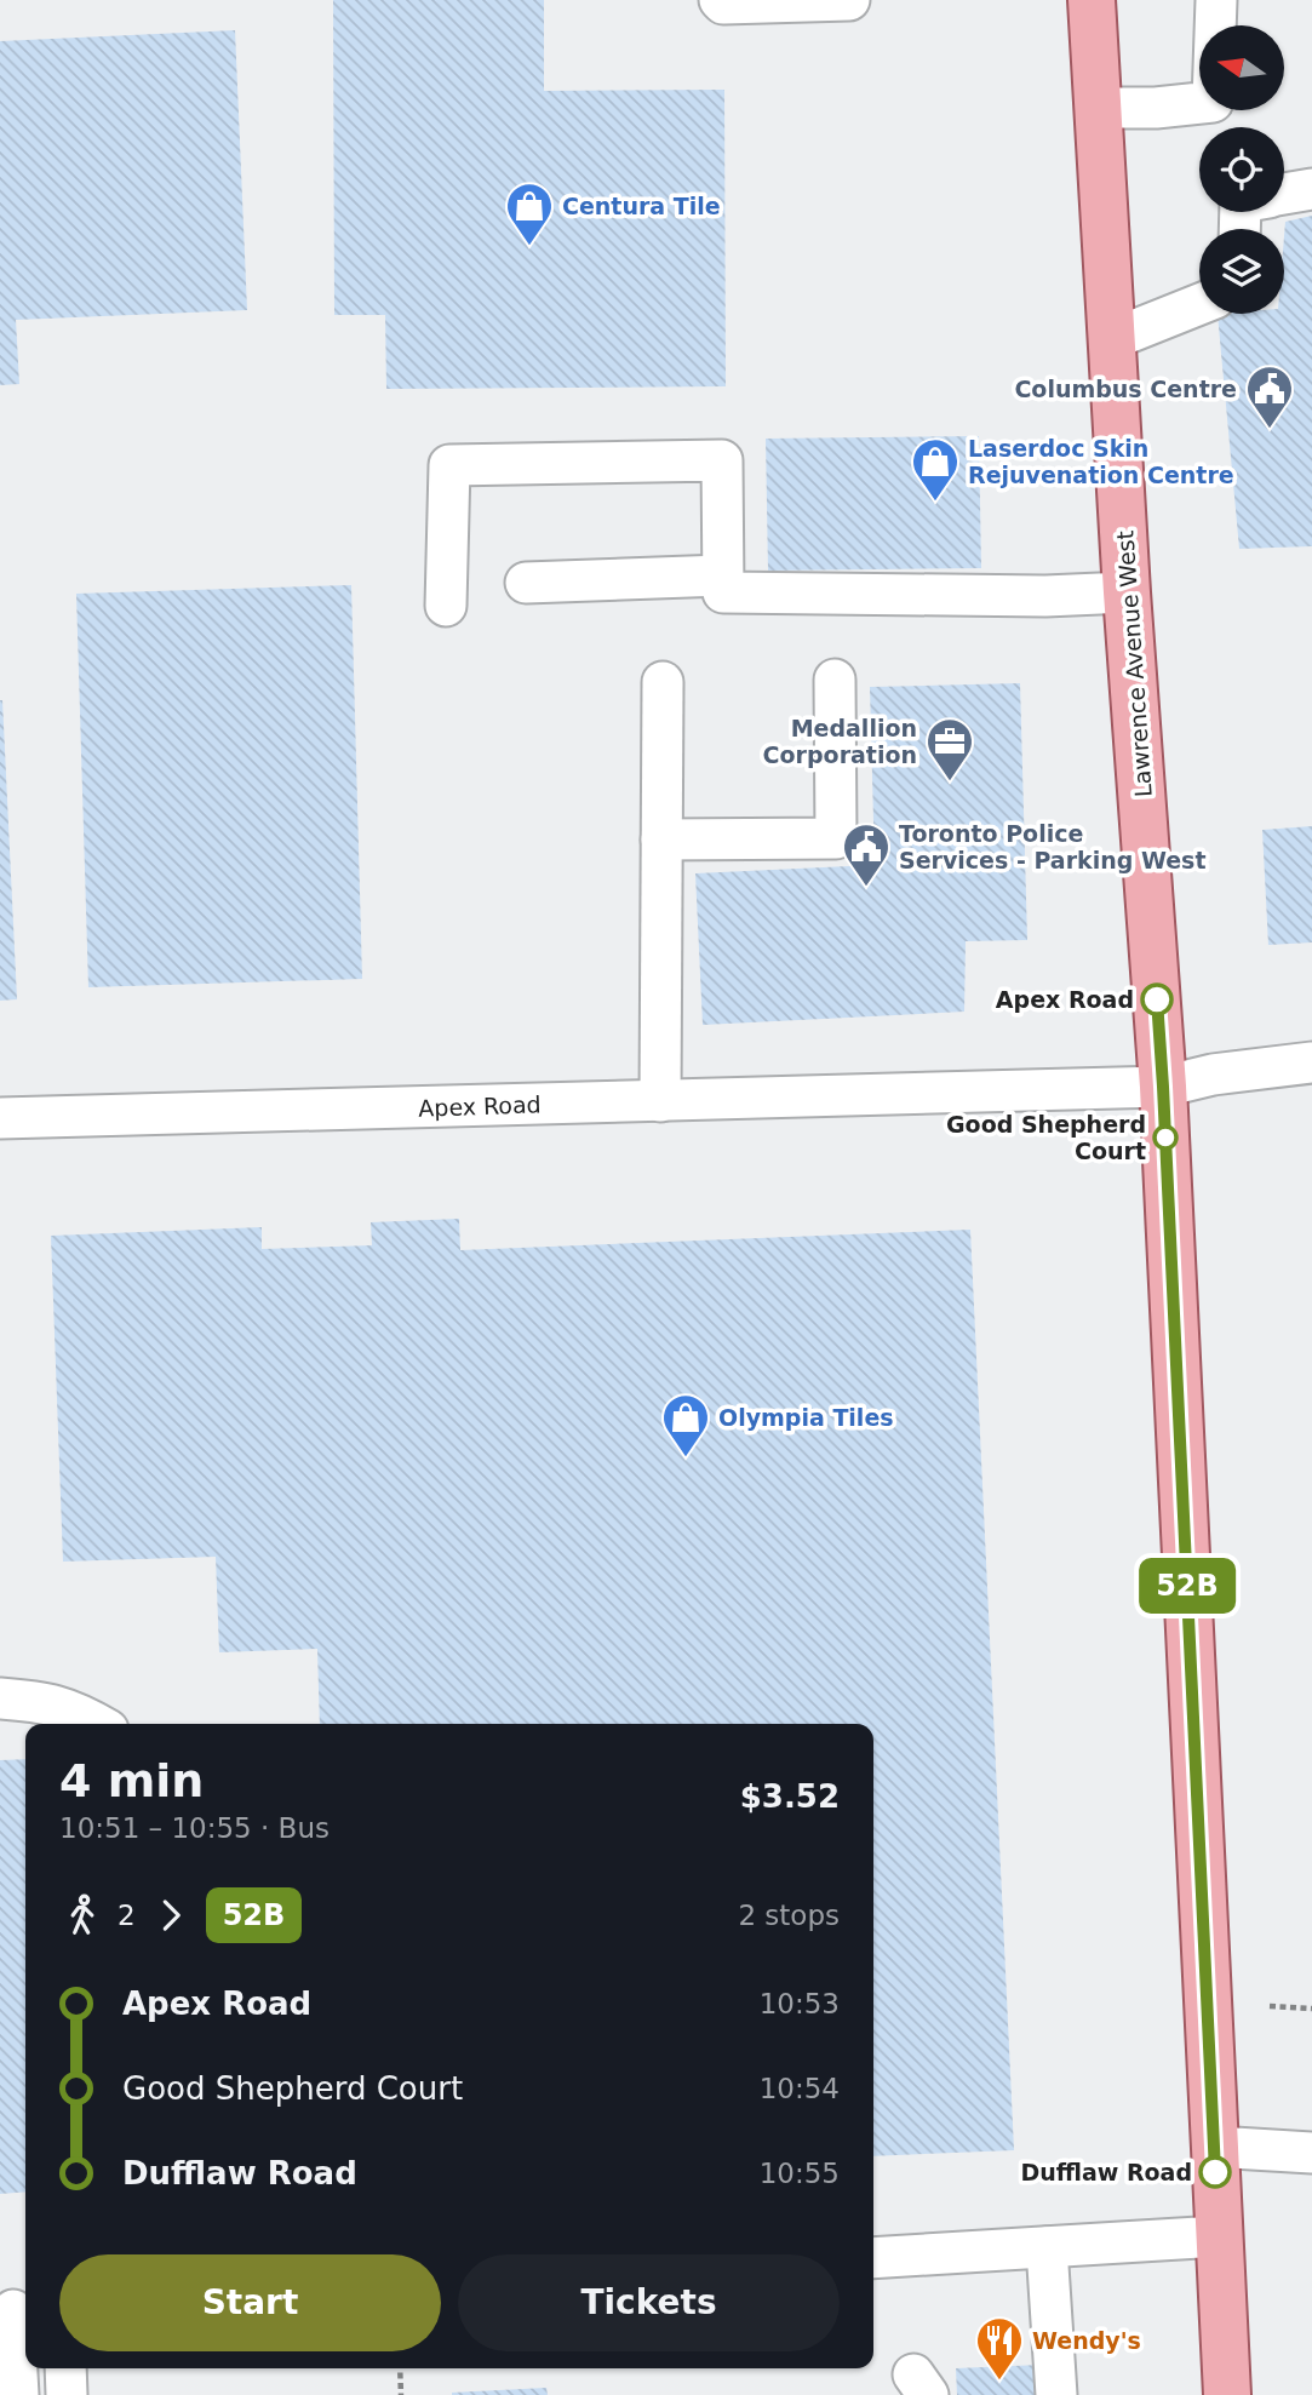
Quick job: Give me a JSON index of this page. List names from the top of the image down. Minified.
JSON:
{"streets":{"main road":["Lawrence Avenue West"],"street":["Apex Road"]},"crossings":[["Lawrence Avenue West","Apex Road"]],"places":{"shop":["Centura Tile","Laserdoc Skin Rejuvenation Centre","Olympia Tiles"],"public building":["Columbus Centre","Toronto Police Services - Parking West"],"office":["Medallion Corporation"],"other":["Apex Road","Good Shepherd Court","Dufflaw Road"],"restaurant":["Wendy's"]},"lines":["bus line 52B"],"north":"left","page":{"on_map":"52B","heading":["4 min","10:51 – 10:55 · Bus","$3.52"],"legs":["2","52B","2 stops"],"list":[{"name":"Apex Road","value":"10:53"},{"name":"Good Shepherd Court","value":"10:54"},{"name":"Dufflaw Road","value":"10:55"}],"buttons":["Start","Tickets"]}}
